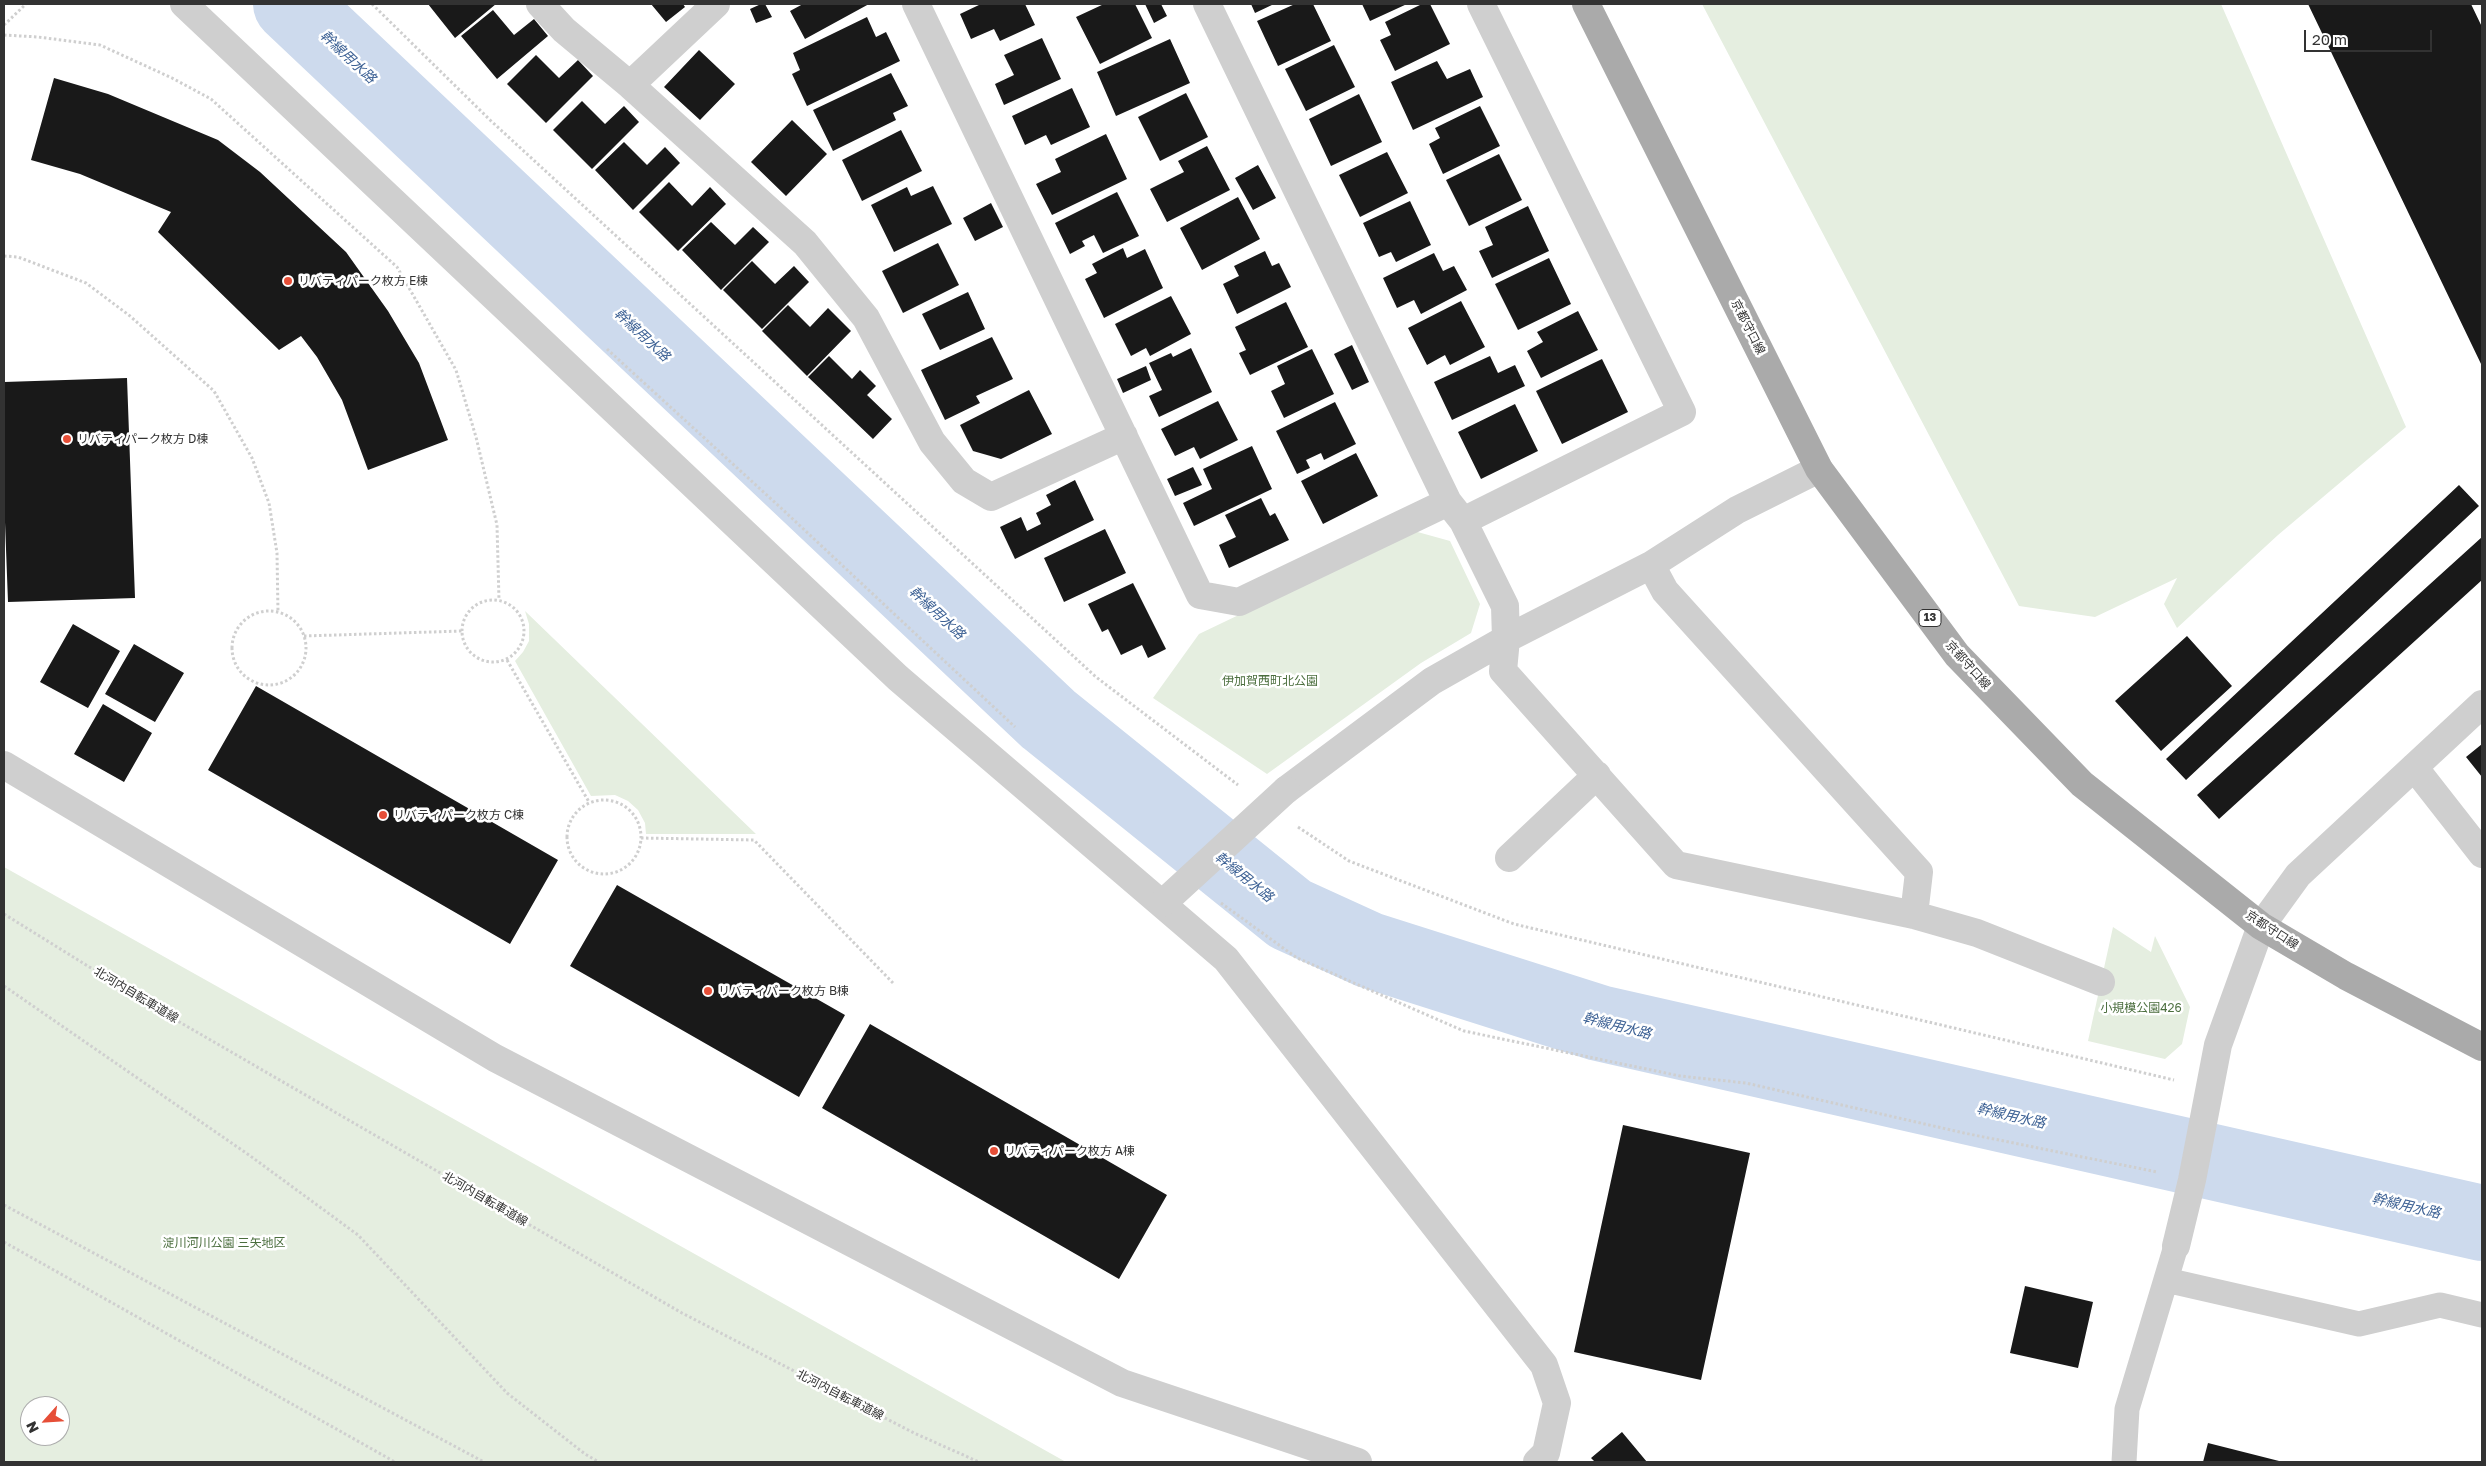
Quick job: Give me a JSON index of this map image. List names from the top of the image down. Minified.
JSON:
{"streets":{"main road":["京都守口線","13"],"path":["北河内自転車道線"]},"water":["幹線用水路"],"parks":["伊加賀西町北公園","小規模公園426","淀川河川公園 三矢地区"],"places":["リバティパーク枚方 E棟","リバティパーク枚方 D棟","リバティパーク枚方 C棟","リバティパーク枚方 B棟","リバティパーク枚方 A棟"],"scale_bar":"20 m","north":"bottom left"}
